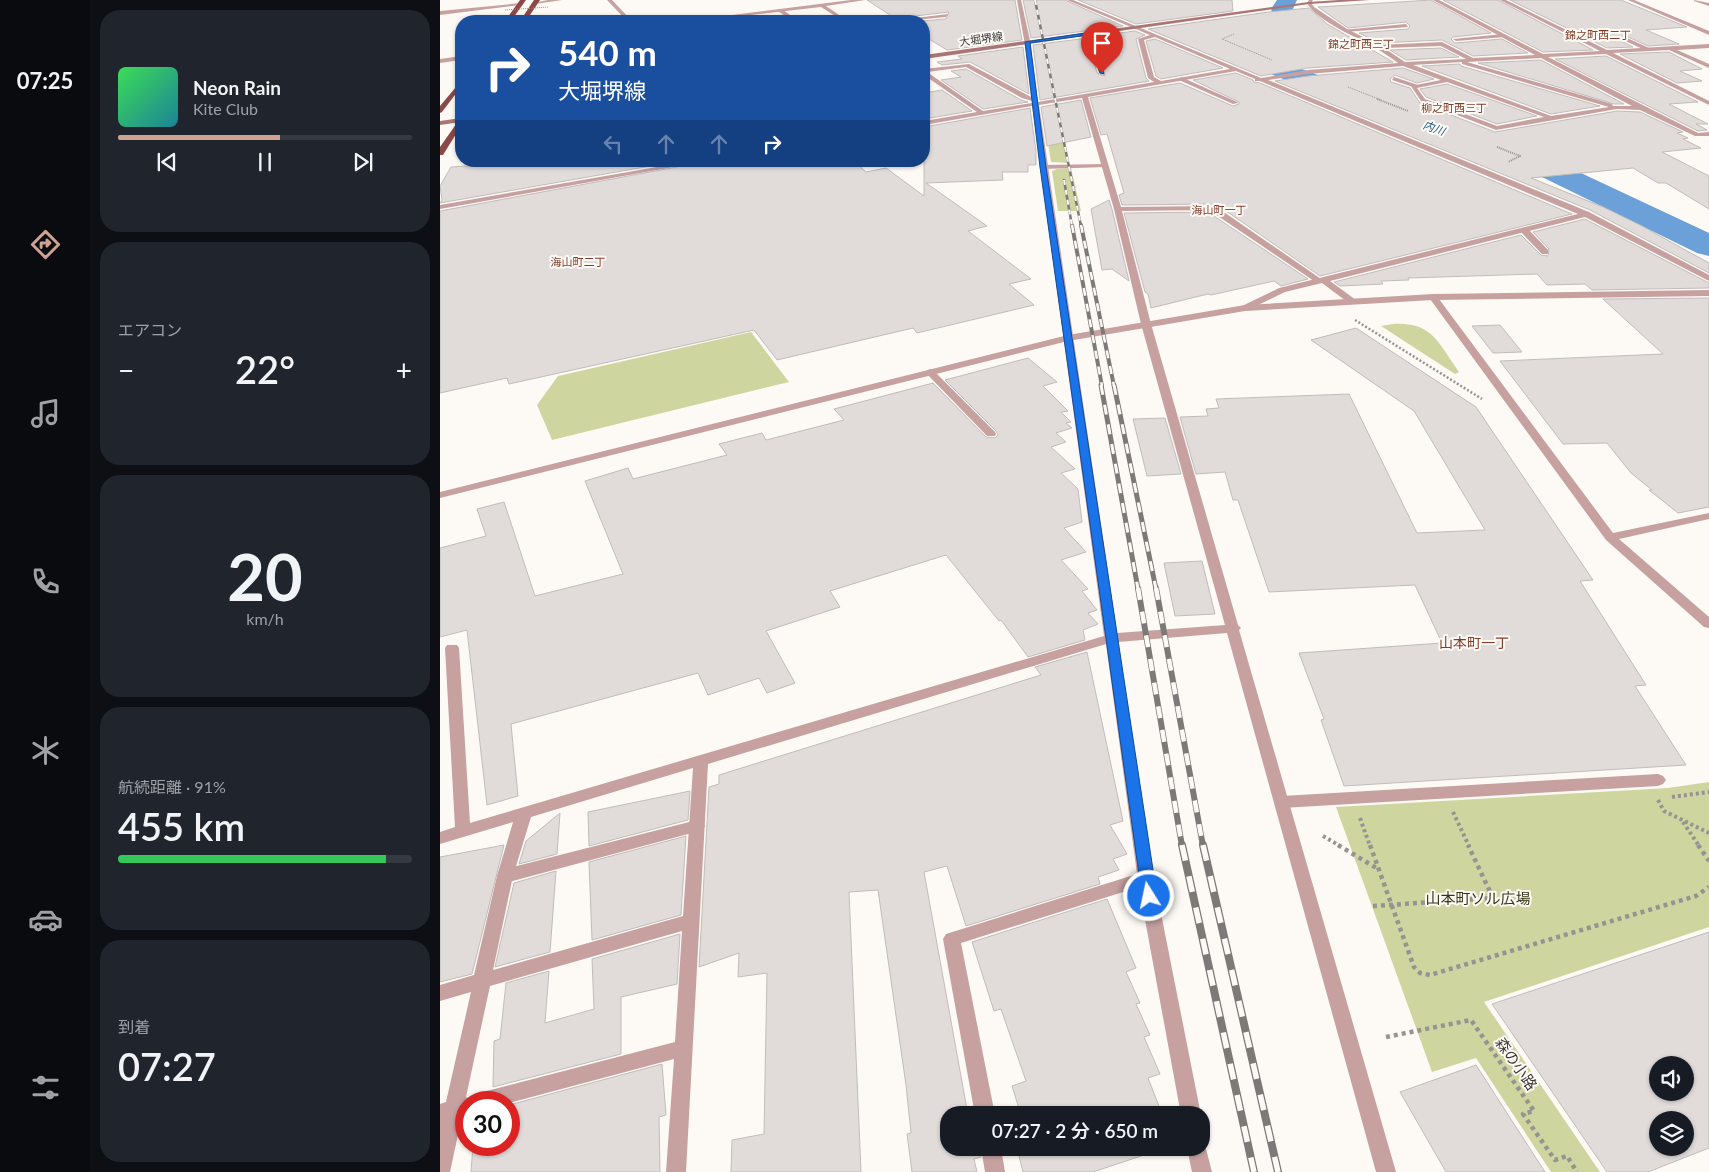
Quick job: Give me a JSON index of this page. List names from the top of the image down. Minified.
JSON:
{"streets":{"main road":["大堀堺線"],"path":["森の小路"]},"districts":["錦之町西二丁","錦之町西三丁","柳之町西三丁","海山町一丁","海山町二丁","山本町一丁"],"water":["内川"],"parks":["山本町ソル広場"],"page":{"tabs":"07:25","turn":["540 m","大堀堺線"],"song":["Neon Rain","Kite Club"],"tile":["エアコン",["20","km/h"],["航続距離 · 91%","455 km"],["到着","07:27"]],"heat":["−","22°","+"],"limit":"30","trip":"07:27 · 2 分 · 650 m"}}
